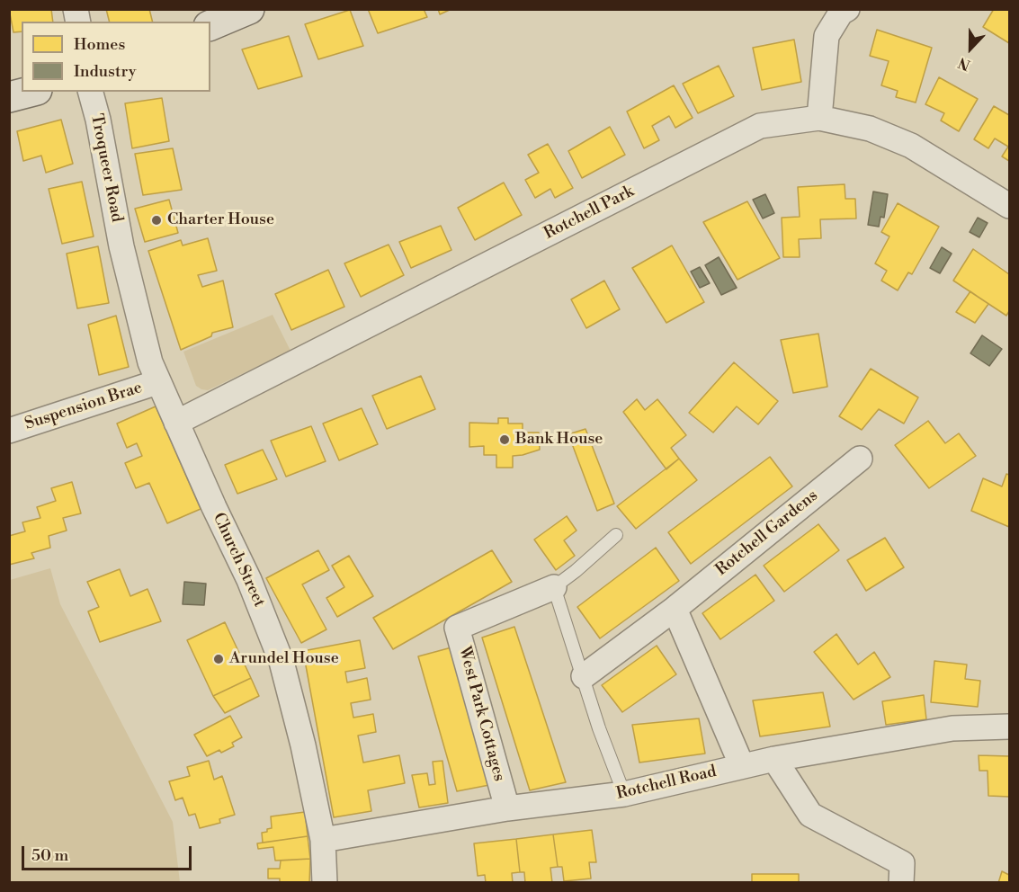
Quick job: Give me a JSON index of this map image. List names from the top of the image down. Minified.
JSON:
{"streets":{"street":["Troqueer Road","Rotchell Park","Suspension Brae","Rotchell Gardens","Church Street","West Park Cottages","Rotchell Road"]},"crossings":[["Troqueer Road","Church Street"],["Rotchell Park","Church Street"],["Suspension Brae","Church Street"],["Church Street","Rotchell Road"],["West Park Cottages","Rotchell Road"]],"places":["Charter House","Bank House","Arundel House"],"legend":["Homes","Industry"],"scale_bar":"50 m","north":"bottom"}
